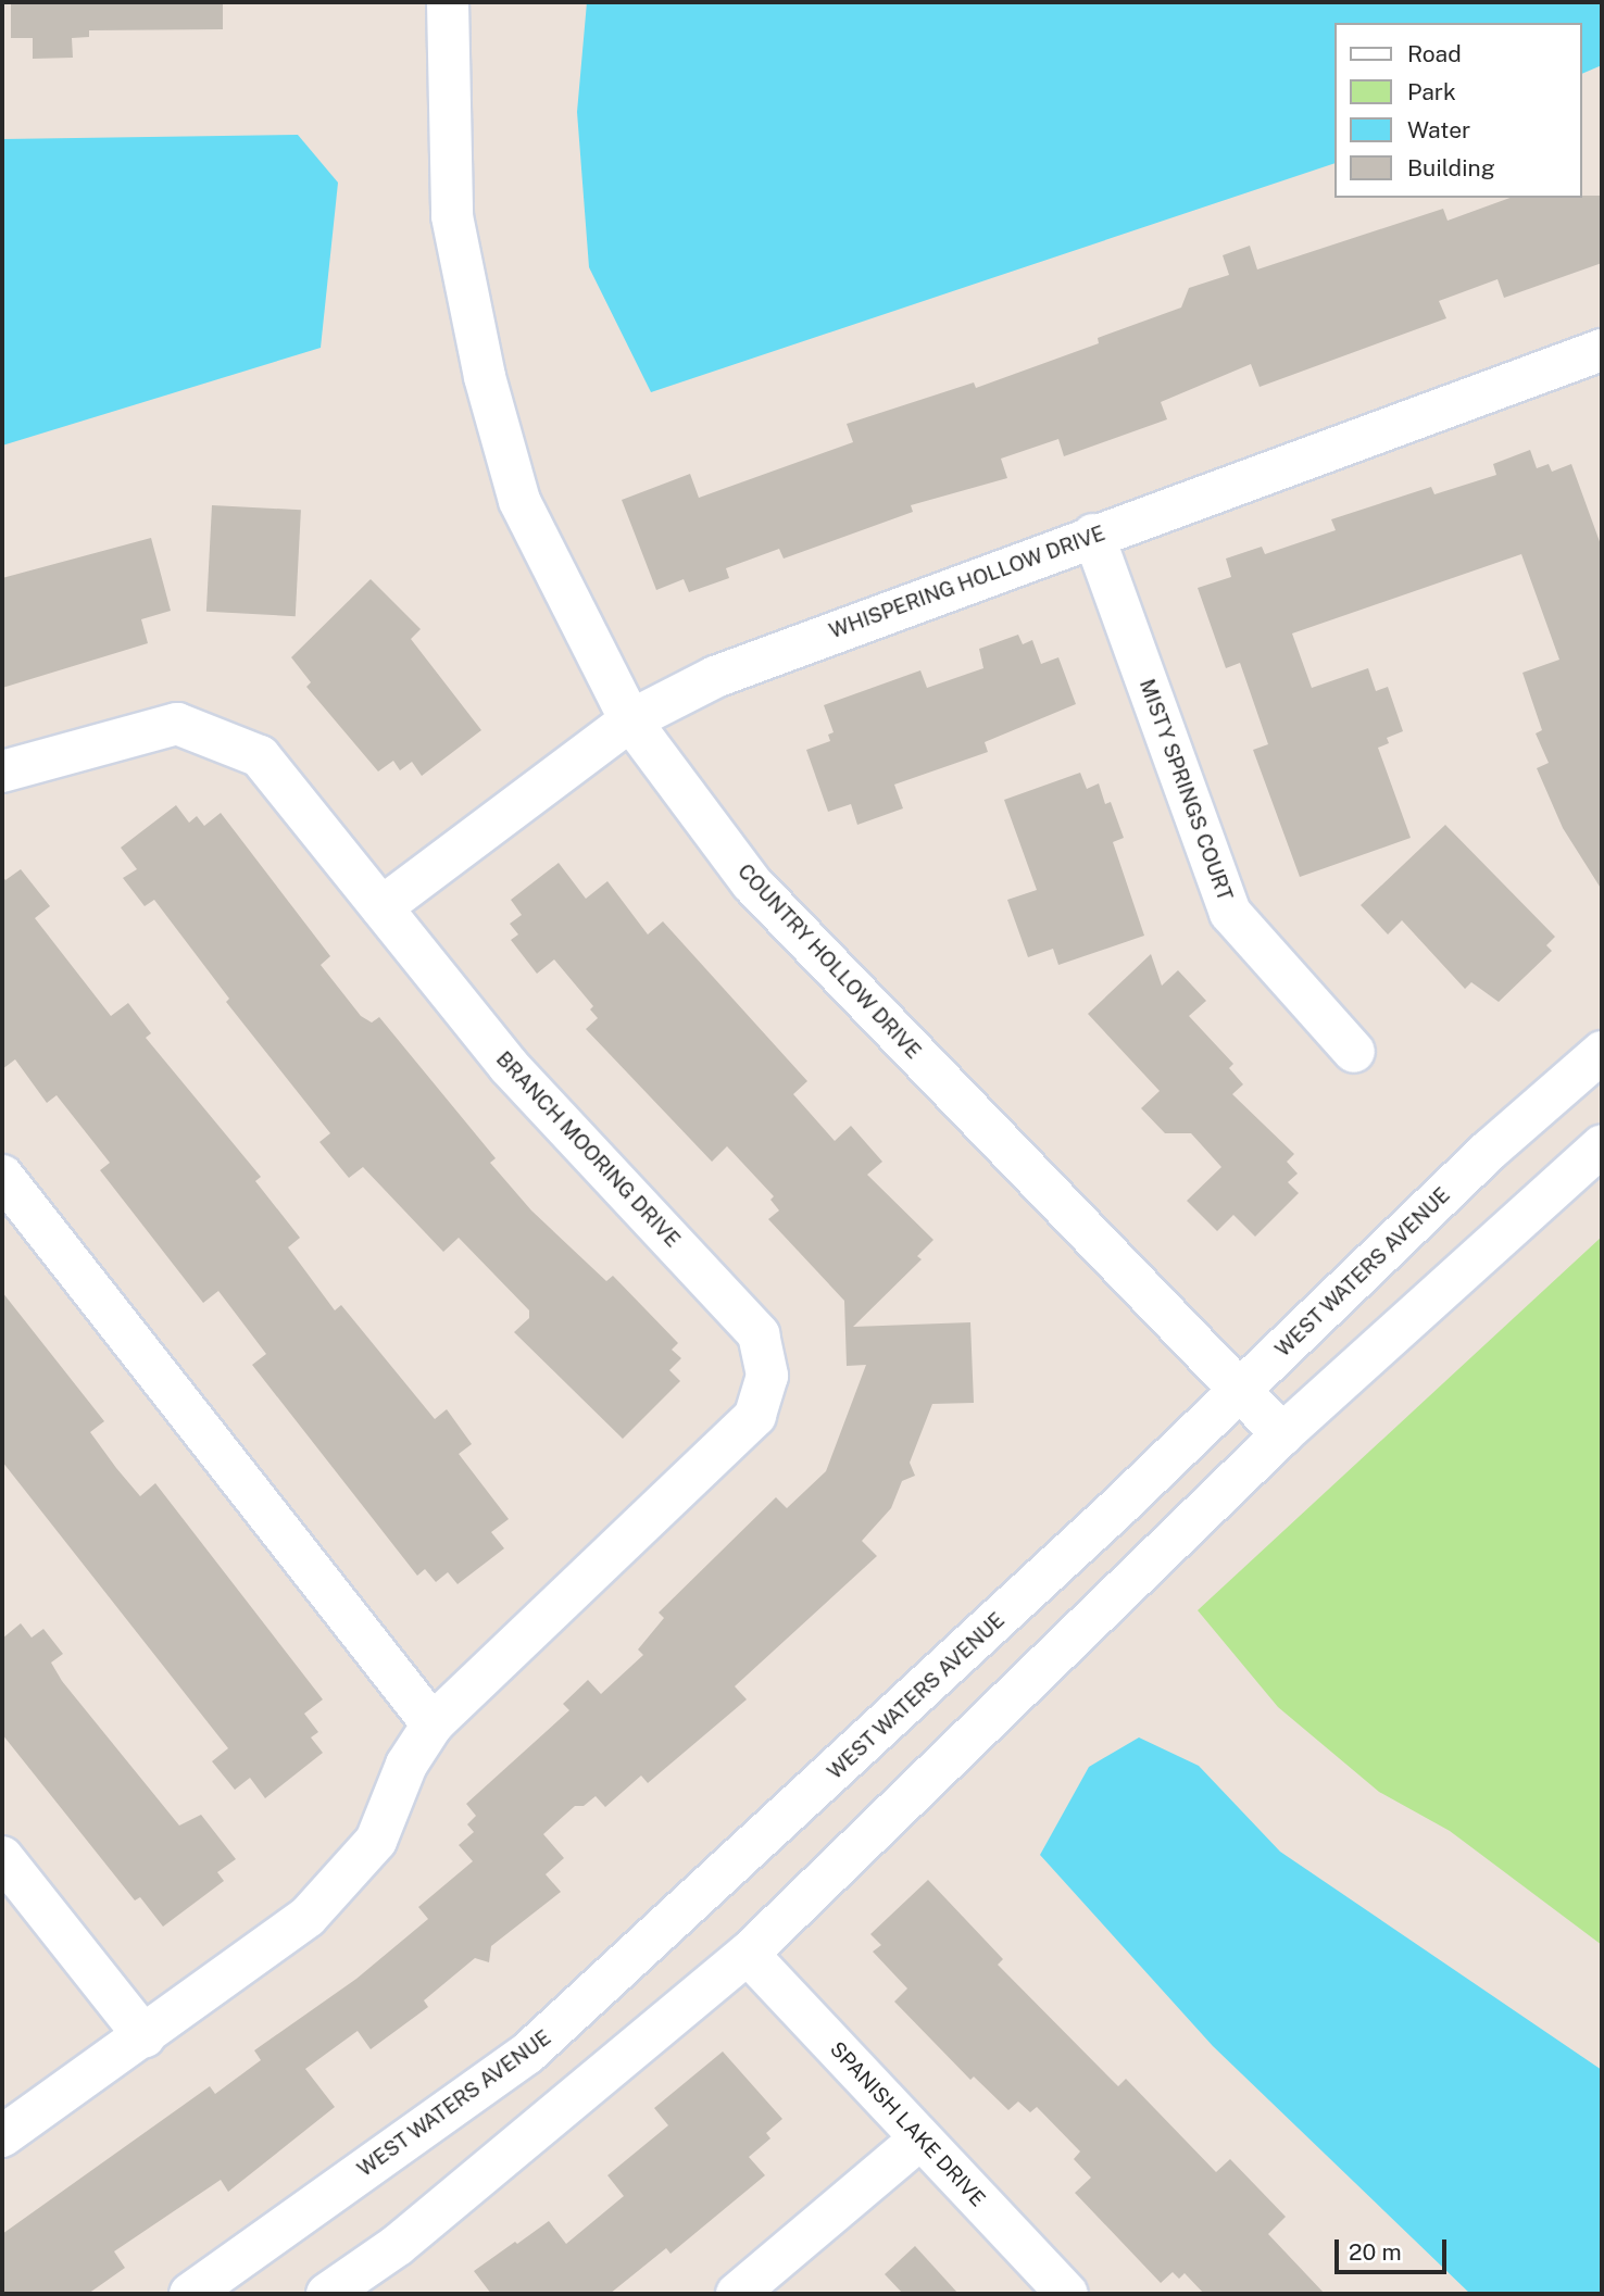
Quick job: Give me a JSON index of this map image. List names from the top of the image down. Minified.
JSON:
{"streets":{"street":["WHISPERING HOLLOW DRIVE","MISTY SPRINGS COURT","COUNTRY HOLLOW DRIVE","BRANCH MOORING DRIVE","WEST WATERS AVENUE","SPANISH LAKE DRIVE"]},"crossings":[["WHISPERING HOLLOW DRIVE","MISTY SPRINGS COURT"],["WHISPERING HOLLOW DRIVE","COUNTRY HOLLOW DRIVE"],["WHISPERING HOLLOW DRIVE","BRANCH MOORING DRIVE"],["COUNTRY HOLLOW DRIVE","WEST WATERS AVENUE"]],"legend":["Road","Park","Water","Building"],"scale_bar":"20 m"}
